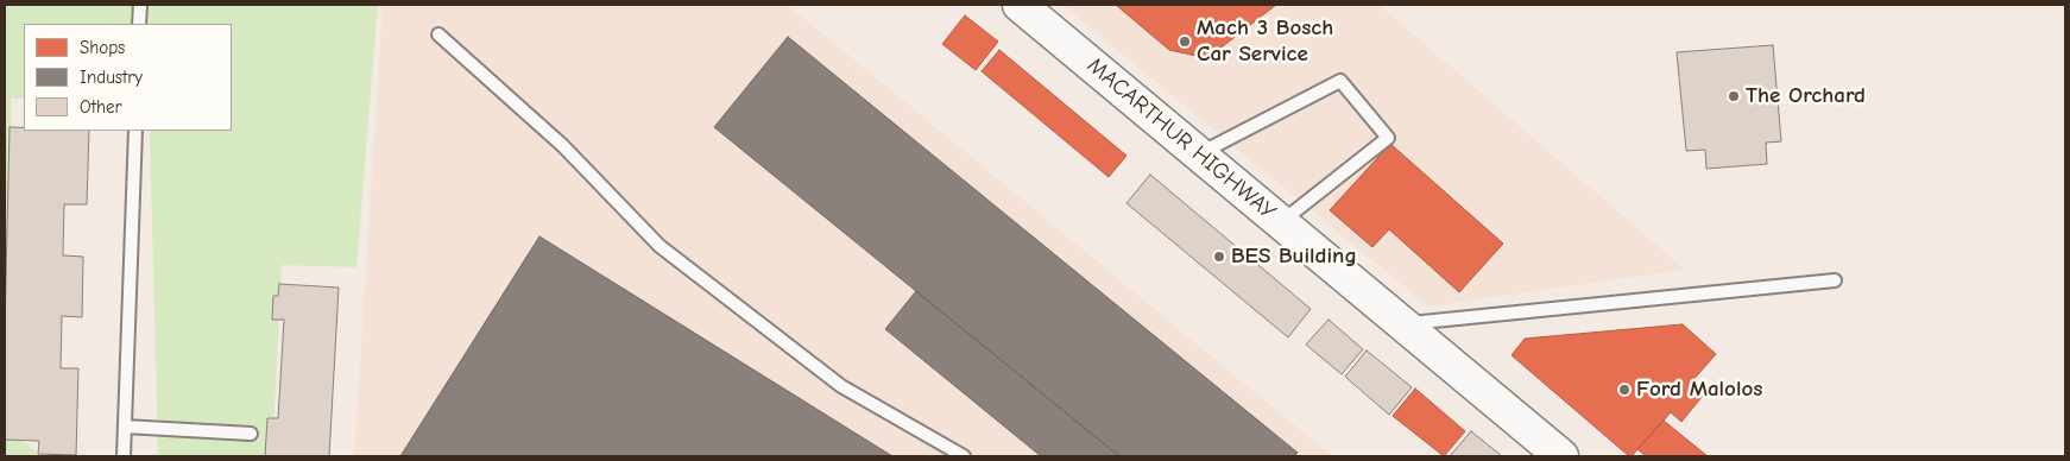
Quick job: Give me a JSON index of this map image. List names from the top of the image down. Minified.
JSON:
{"streets":{"highway":["MACARTHUR HIGHWAY"]},"places":["Mach 3 Bosch Car Service","The Orchard","BES Building","Ford Malolos"],"legend":["Shops","Industry","Other"]}
